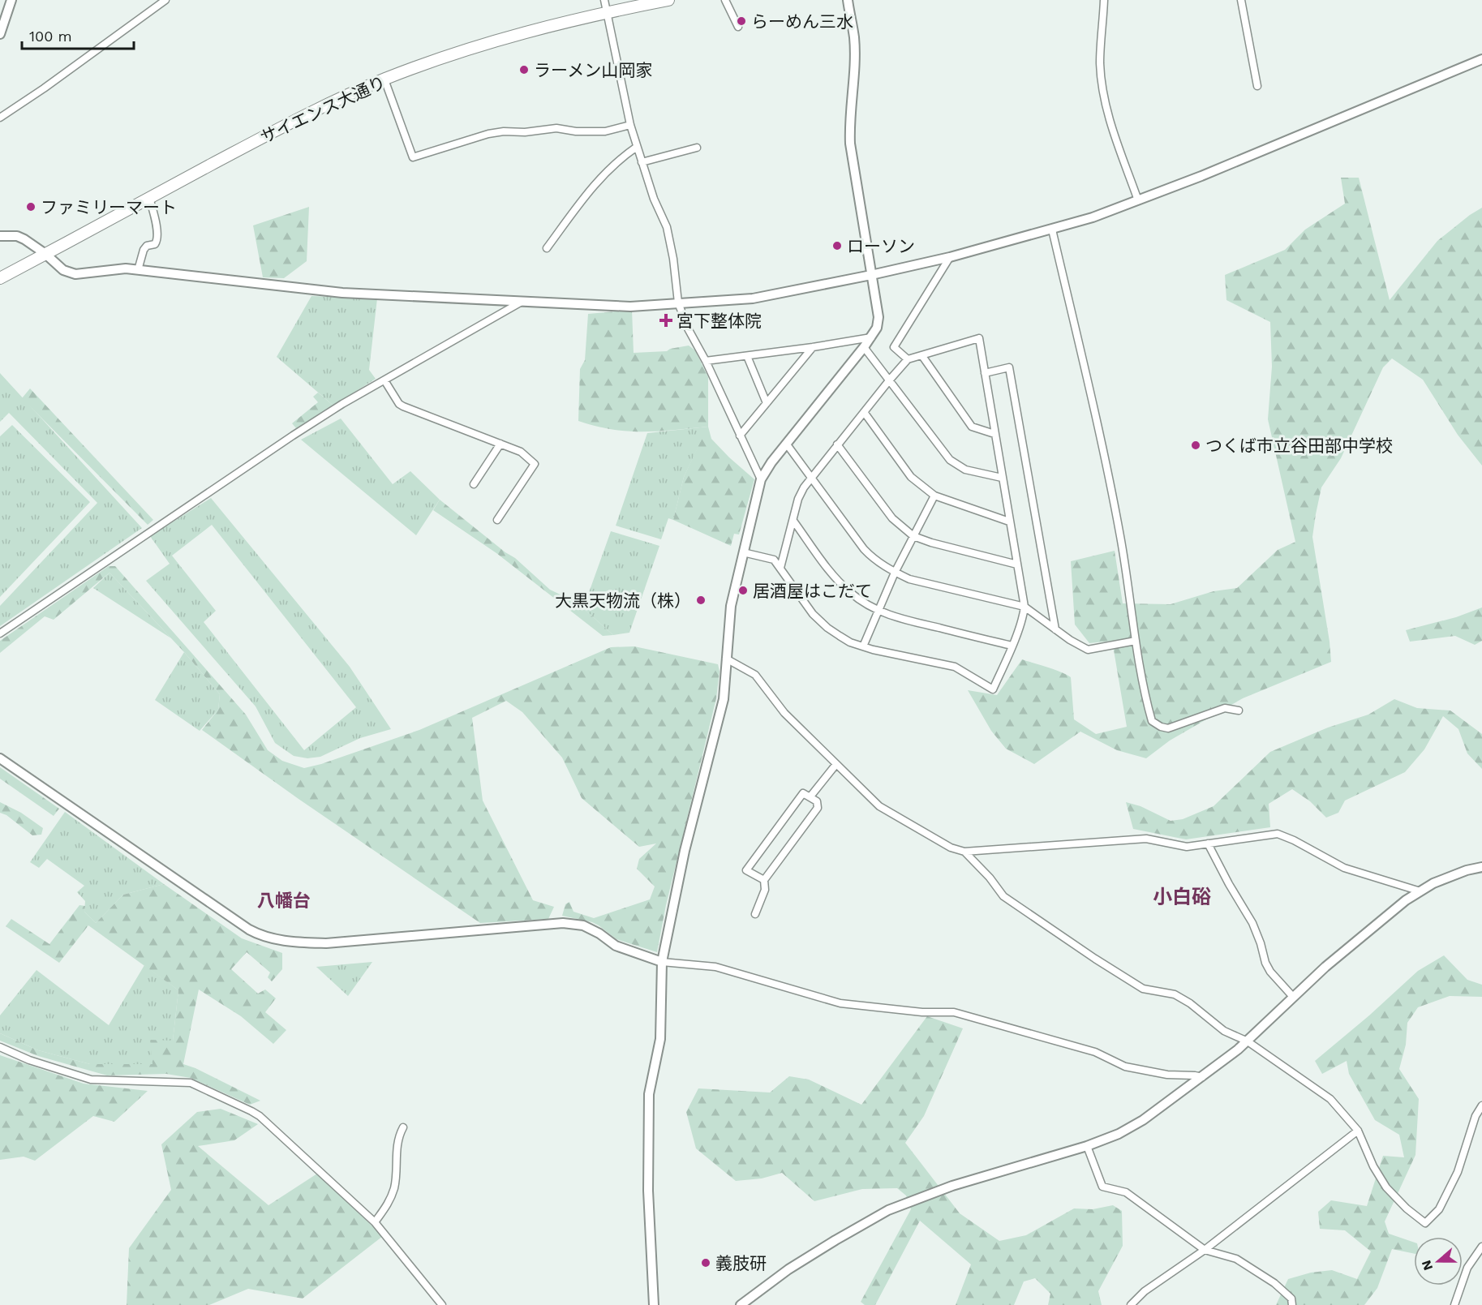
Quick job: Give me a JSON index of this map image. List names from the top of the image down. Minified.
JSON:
{"streets":{"main road":["サイエンス大通り"]},"districts":["小白硲","八幡台"],"places":{"other":["らーめん三水","ラーメン山岡家","ファミリーマート","ローソン","つくば市立谷田部中学校","居酒屋はこだて","大黒天物流（株）","義肢研"],"health":["宮下整体院"]},"scale_bar":"100 m","north":"left"}
